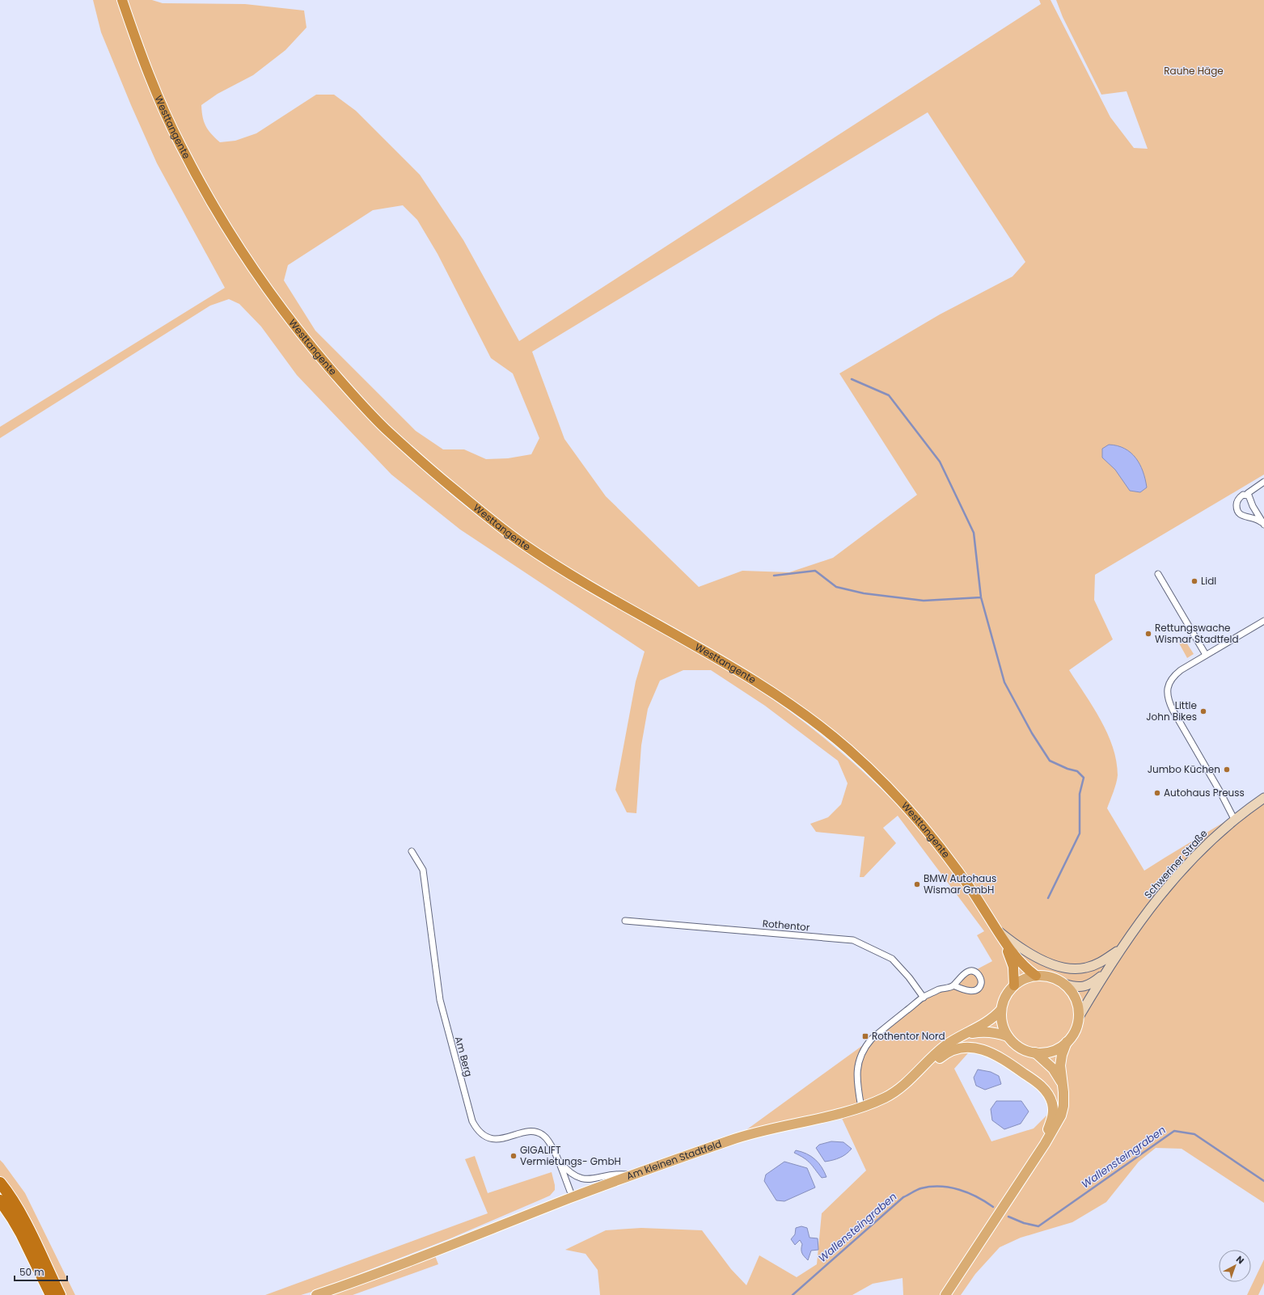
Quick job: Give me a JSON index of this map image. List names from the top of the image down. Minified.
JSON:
{"streets":{"highway":["Westtangente"],"main road":["Schweriner Straße","Am kleinen Stadtfeld"],"street":["Rothentor","Am Berg"]},"crossings":[["Westtangente","Schweriner Straße"],["Am Berg","Am kleinen Stadtfeld"]],"water":["Wallensteingraben"],"parks":["Rauhe Häge"],"places":{"other":["Lidl","Rettungswache Wismar Stadtfeld","Little John Bikes","Jumbo Küchen","Autohaus Preuss","BMW Autohaus Wismar GmbH","GIGALIFT Vermietungs- GmbH"],"transit":["Rothentor Nord"]},"scale_bar":"50 m","north":"top right"}
